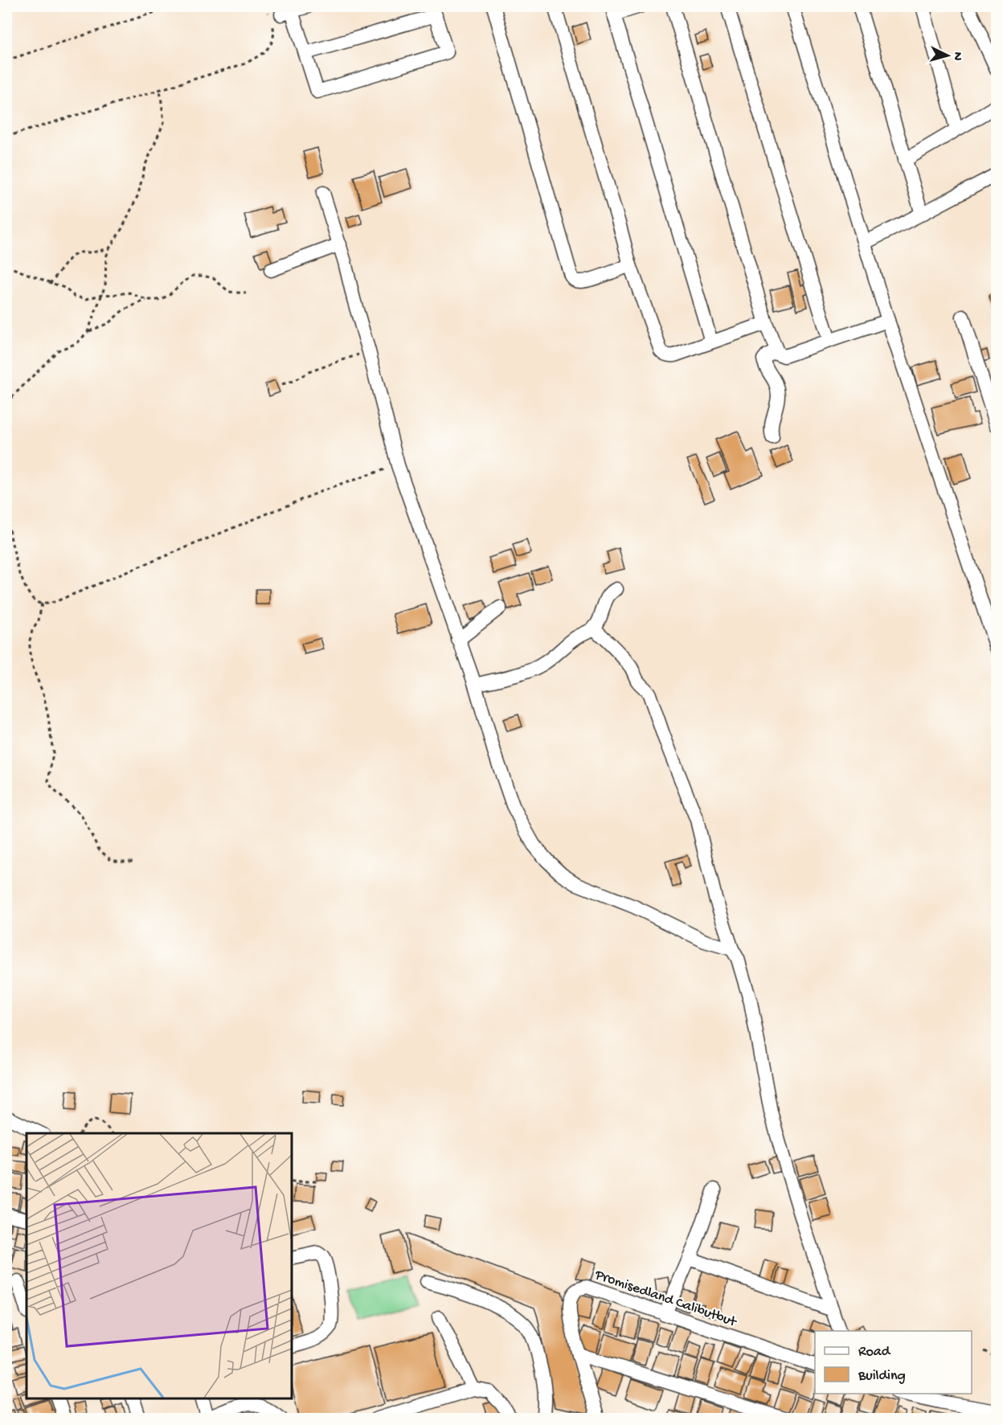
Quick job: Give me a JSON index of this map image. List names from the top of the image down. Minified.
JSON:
{"streets":{"street":["Promisedland Calibutbut"]},"legend":["Road","Building"],"north":"right"}
